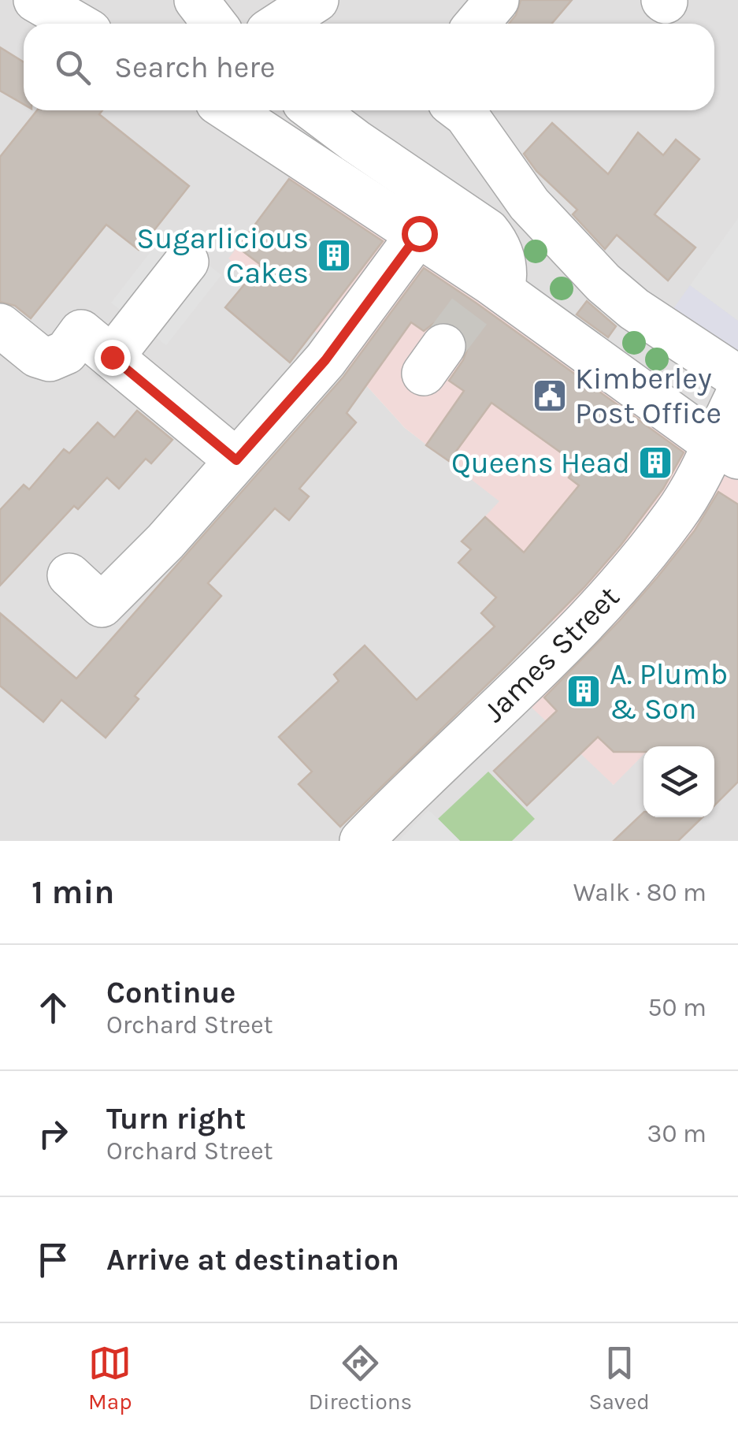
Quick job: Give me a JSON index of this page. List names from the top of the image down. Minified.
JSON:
{"streets":{"street":["James Street"]},"places":{"building":["Sugarlicious Cakes","Queens Head","A. Plumb & Son"],"public building":["Kimberley Post Office"]},"page":{"search":"Search here","heading":["1 min","Walk · 80 m"],"list":[["Continue","Orchard Street","50 m"],["Turn right","Orchard Street","30 m"],"Arrive at destination"],"nav":["Map","Directions","Saved"]}}
